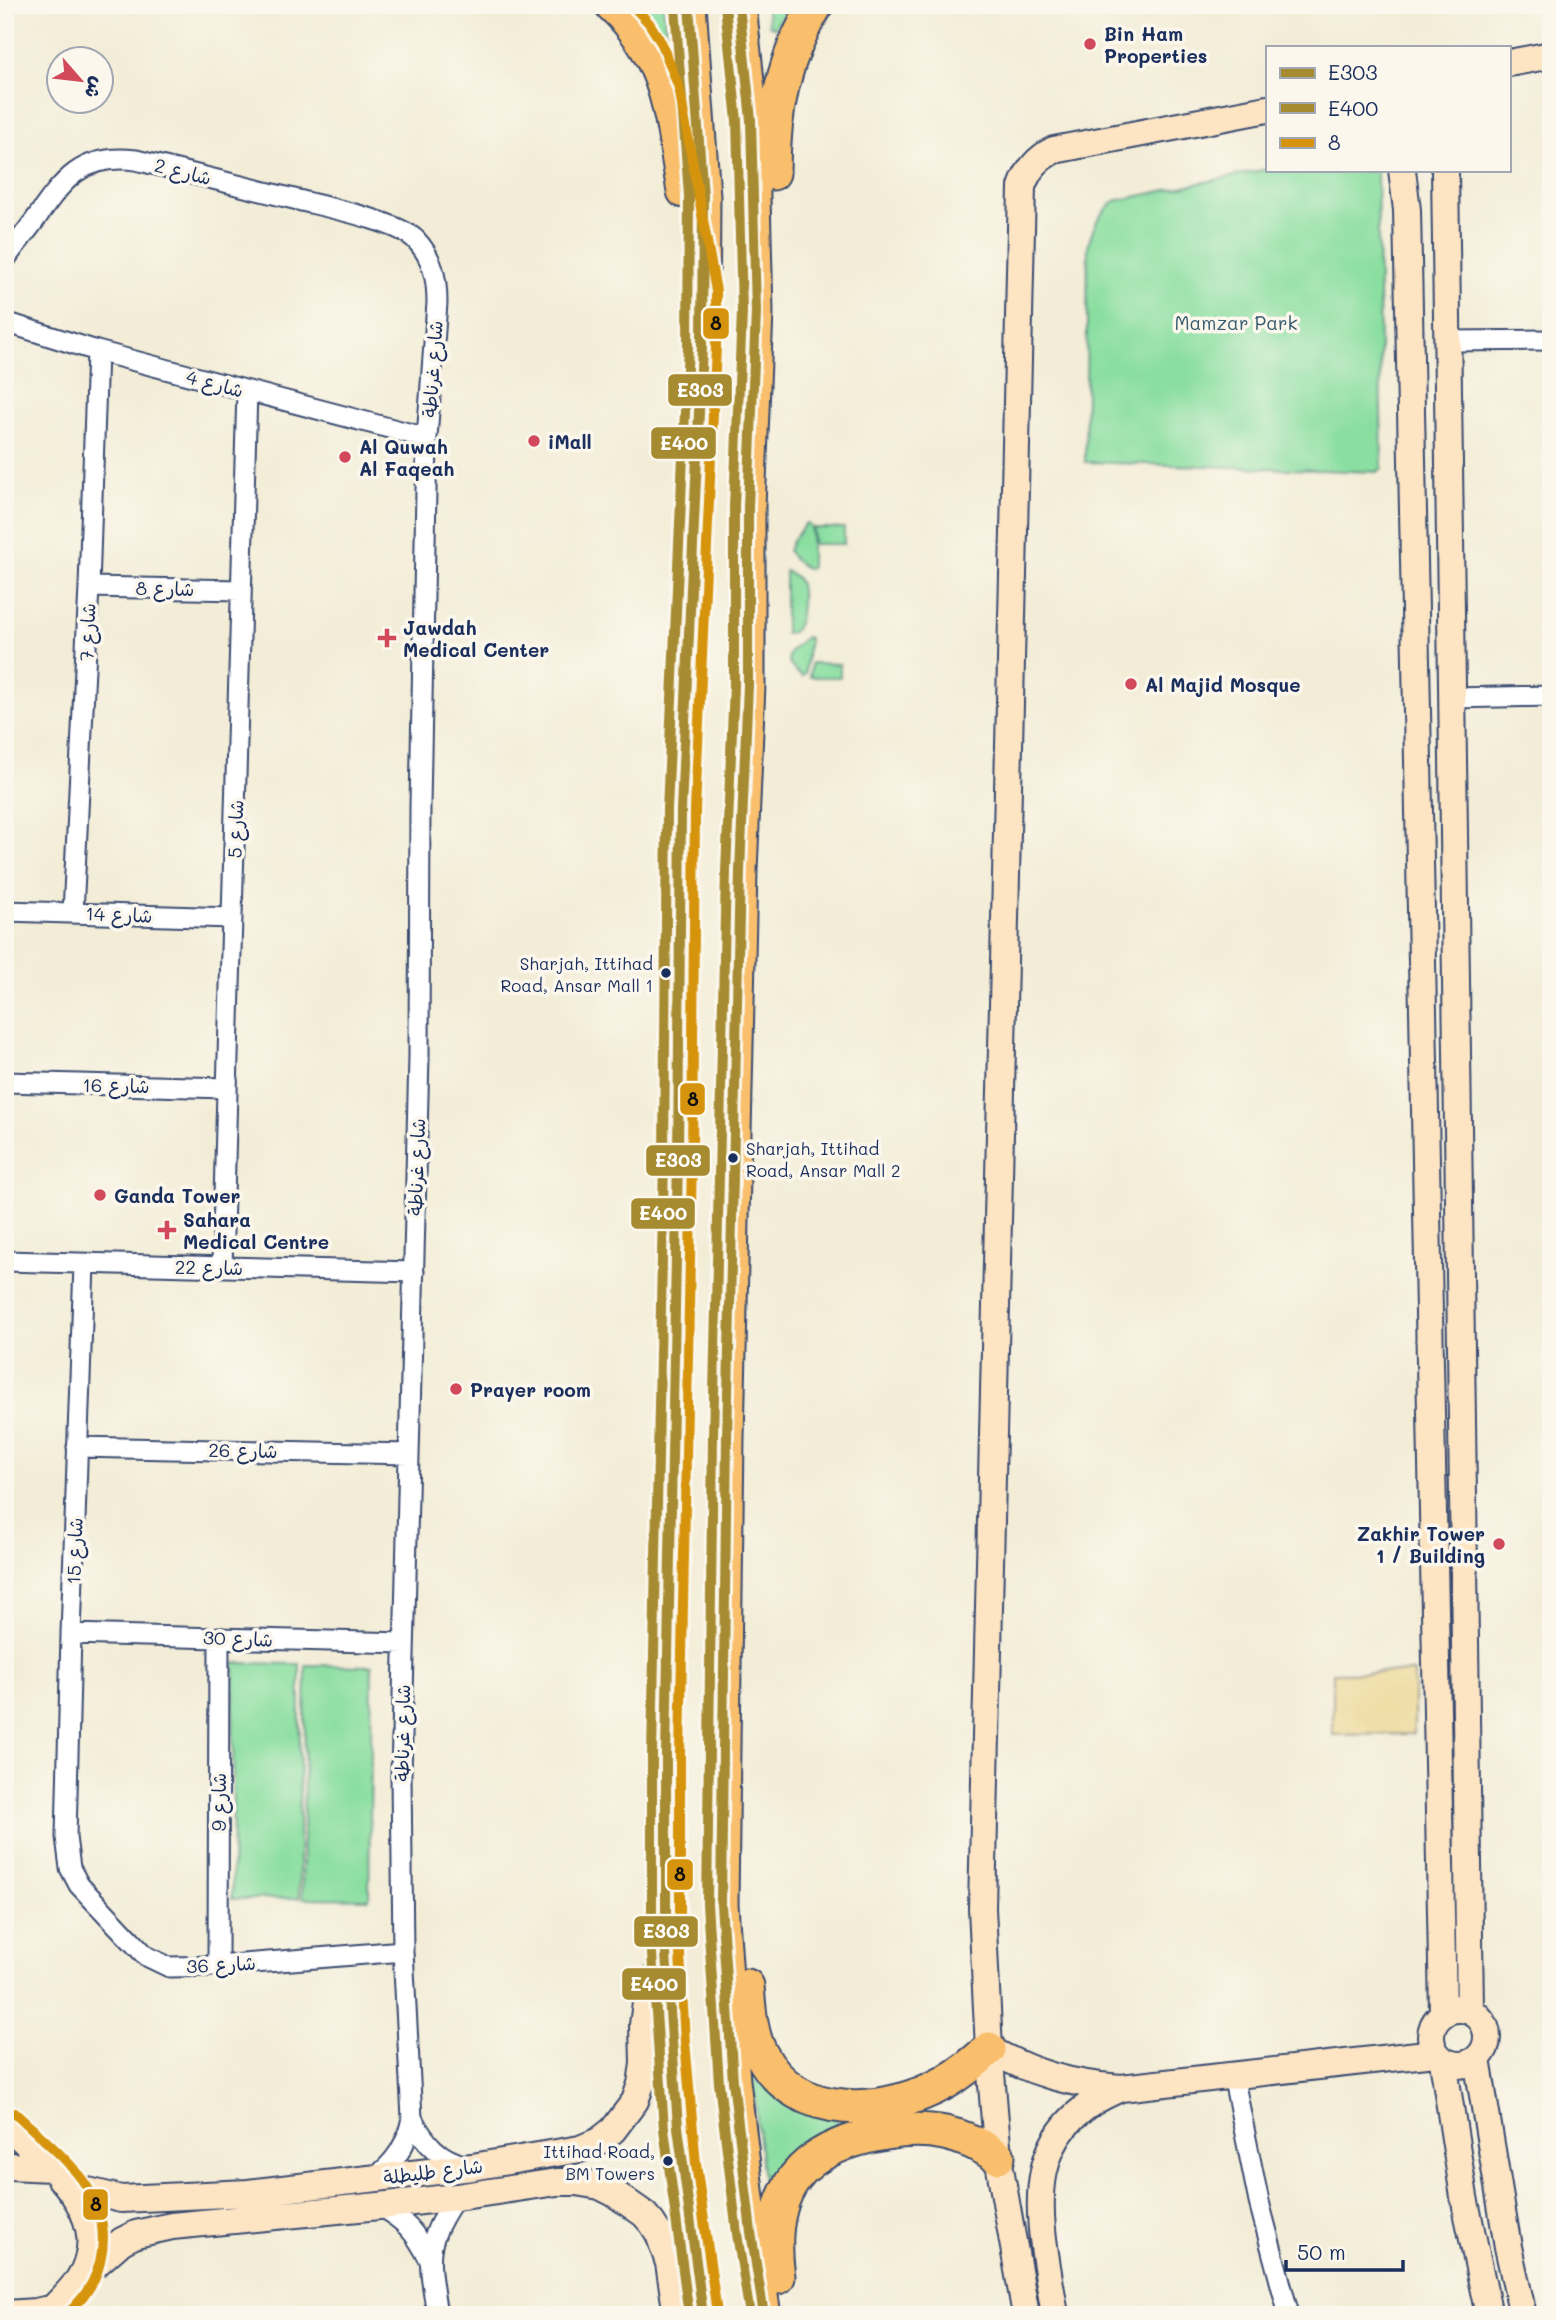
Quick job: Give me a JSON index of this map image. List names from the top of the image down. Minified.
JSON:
{"streets":{"street":["شارع 2","شارع غرناطة","شارع 4","شارع 8","شارع 7","شارع 5","شارع 14","شارع 16","شارع 22","شارع 26","شارع 15","شارع 30","شارع 9","شارع 36","شارع طليطلة"]},"crossings":[["شارع 2","شارع غرناطة"],["شارع غرناطة","شارع 4"],["شارع غرناطة","شارع 22"],["شارع غرناطة","شارع 26"],["شارع غرناطة","شارع 30"],["شارع غرناطة","شارع 36"],["شارع غرناطة","شارع طليطلة"],["شارع 4","شارع 7"],["شارع 4","شارع 5"],["شارع 8","شارع 7"],["شارع 8","شارع 5"],["شارع 7","شارع 14"],["شارع 5","شارع 14"],["شارع 5","شارع 16"],["شارع 5","شارع 22"],["شارع 22","شارع 15"],["شارع 26","شارع 15"],["شارع 15","شارع 30"],["شارع 15","شارع 36"],["شارع 30","شارع 9"],["شارع 9","شارع 36"]],"parks":["Mamzar Park"],"places":{"other":["Bin Ham Properties","iMall","Al Quwah Al Faqeah","Al Majid Mosque","Sharjah, Ittihad Road, Ansar Mall 1","Sharjah, Ittihad Road, Ansar Mall 2","Ganda Tower","Prayer room","Zakhir Tower 1 / Building","Ittihad Road, BM Towers"],"health":["Jawdah Medical Center","Sahara Medical Centre"]},"lines":["transit line E303","transit line 8","transit line E400"],"legend":["E303","E400","8"],"scale_bar":"50 m","north":"bottom right"}
